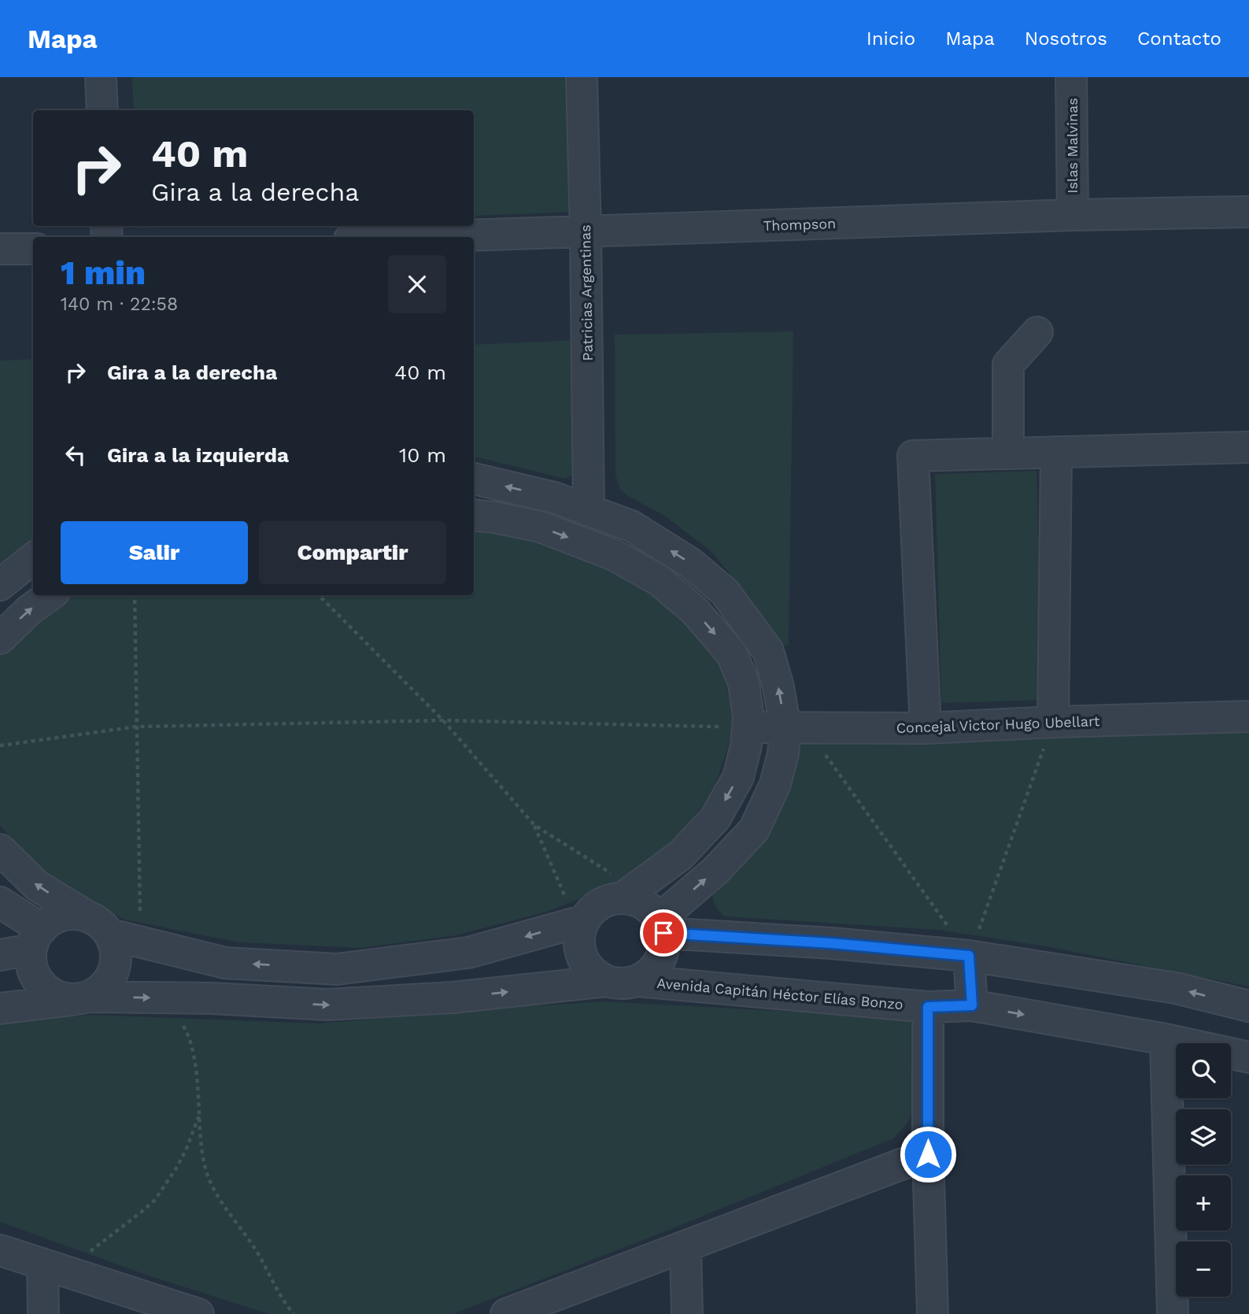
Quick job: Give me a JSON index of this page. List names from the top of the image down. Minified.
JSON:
{"streets":{"street":["Islas Malvinas","Thompson","Patricias Argentinas","Concejal Victor Hugo Ubellart","Avenida Capitán Héctor Elías Bonzo"]},"crossings":[["Islas Malvinas","Thompson"],["Thompson","Patricias Argentinas"]],"page":{"header":"Mapa","nav":["Inicio","Mapa","Nosotros","Contacto"],"turn":["40 m","Gira a la derecha"],"heading":["1 min","140 m · 22:58"],"list":[{"name":"Gira a la derecha","value":"40 m"},{"name":"Gira a la izquierda","value":"10 m"}],"buttons":["Salir","Compartir"],"map_buttons":["+","−"]}}
